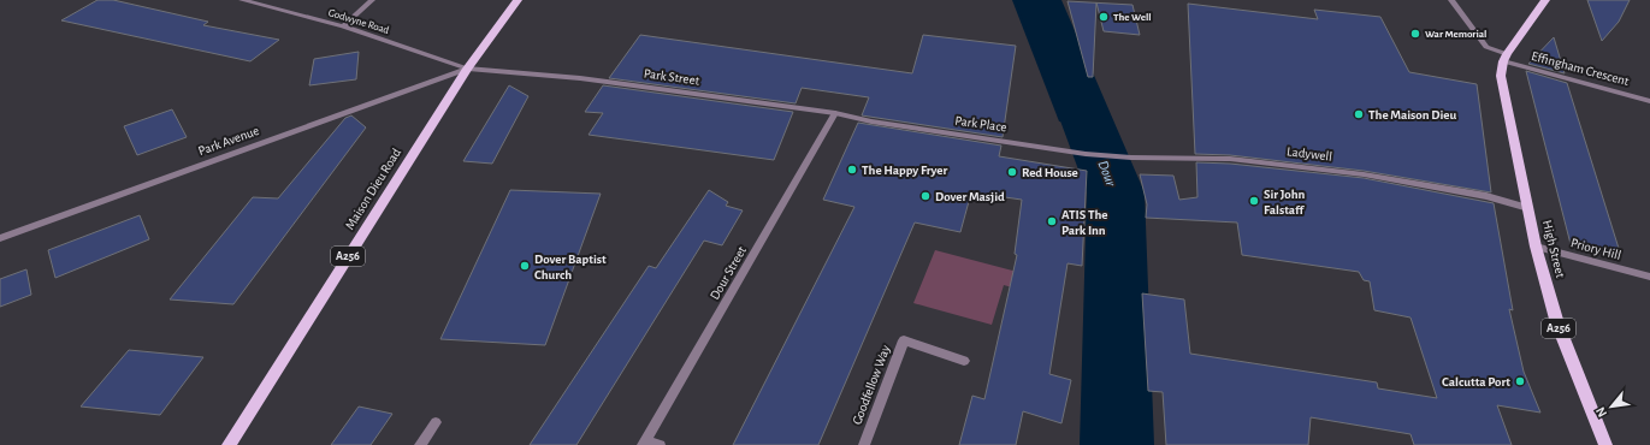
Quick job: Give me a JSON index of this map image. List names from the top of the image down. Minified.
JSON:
{"streets":{"main road":["Maison Dieu Road","High Street","A256"],"street":["Godwyne Road","Effingham Crescent","Park Street","Park Place","Park Avenue","Ladywell","Priory Hill","Dour Street","Goodfellow Way"]},"crossings":[["Godwyne Road","Park Street"],["Godwyne Road","Park Avenue"],["Godwyne Road","Maison Dieu Road"],["Effingham Crescent","High Street"],["Park Street","Park Place"],["Park Street","Park Avenue"],["Park Street","Maison Dieu Road"],["Park Street","Dour Street"],["Park Place","Ladywell"],["Park Avenue","Maison Dieu Road"],["Ladywell","High Street"],["High Street","Priory Hill"]],"water":["Dour"],"places":["The Well","War Memorial","The Maison Dieu","The Happy Fryer","Red House","Dover Masjid","Sir John Falstaff","ATIS The Park Inn","Dover Baptist Church","Calcutta Port"],"north":"bottom left"}
